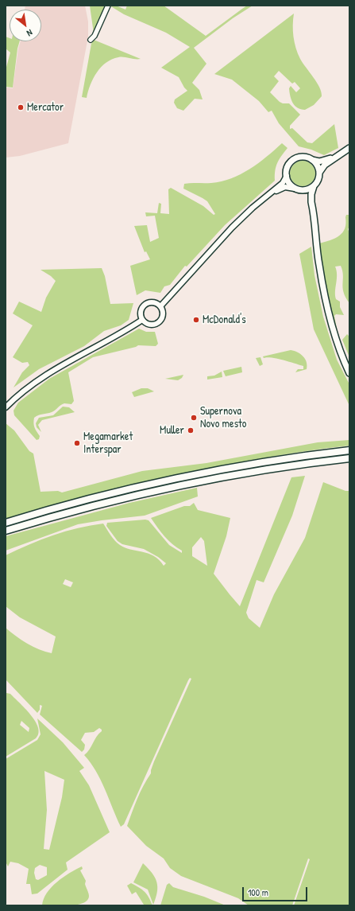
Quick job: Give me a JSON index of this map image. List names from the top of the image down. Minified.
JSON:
{"places":["Mercator","McDonald's","Supernova Novo mesto","Muller","Megamarket Interspar"],"scale_bar":"100 m","north":"bottom right"}
